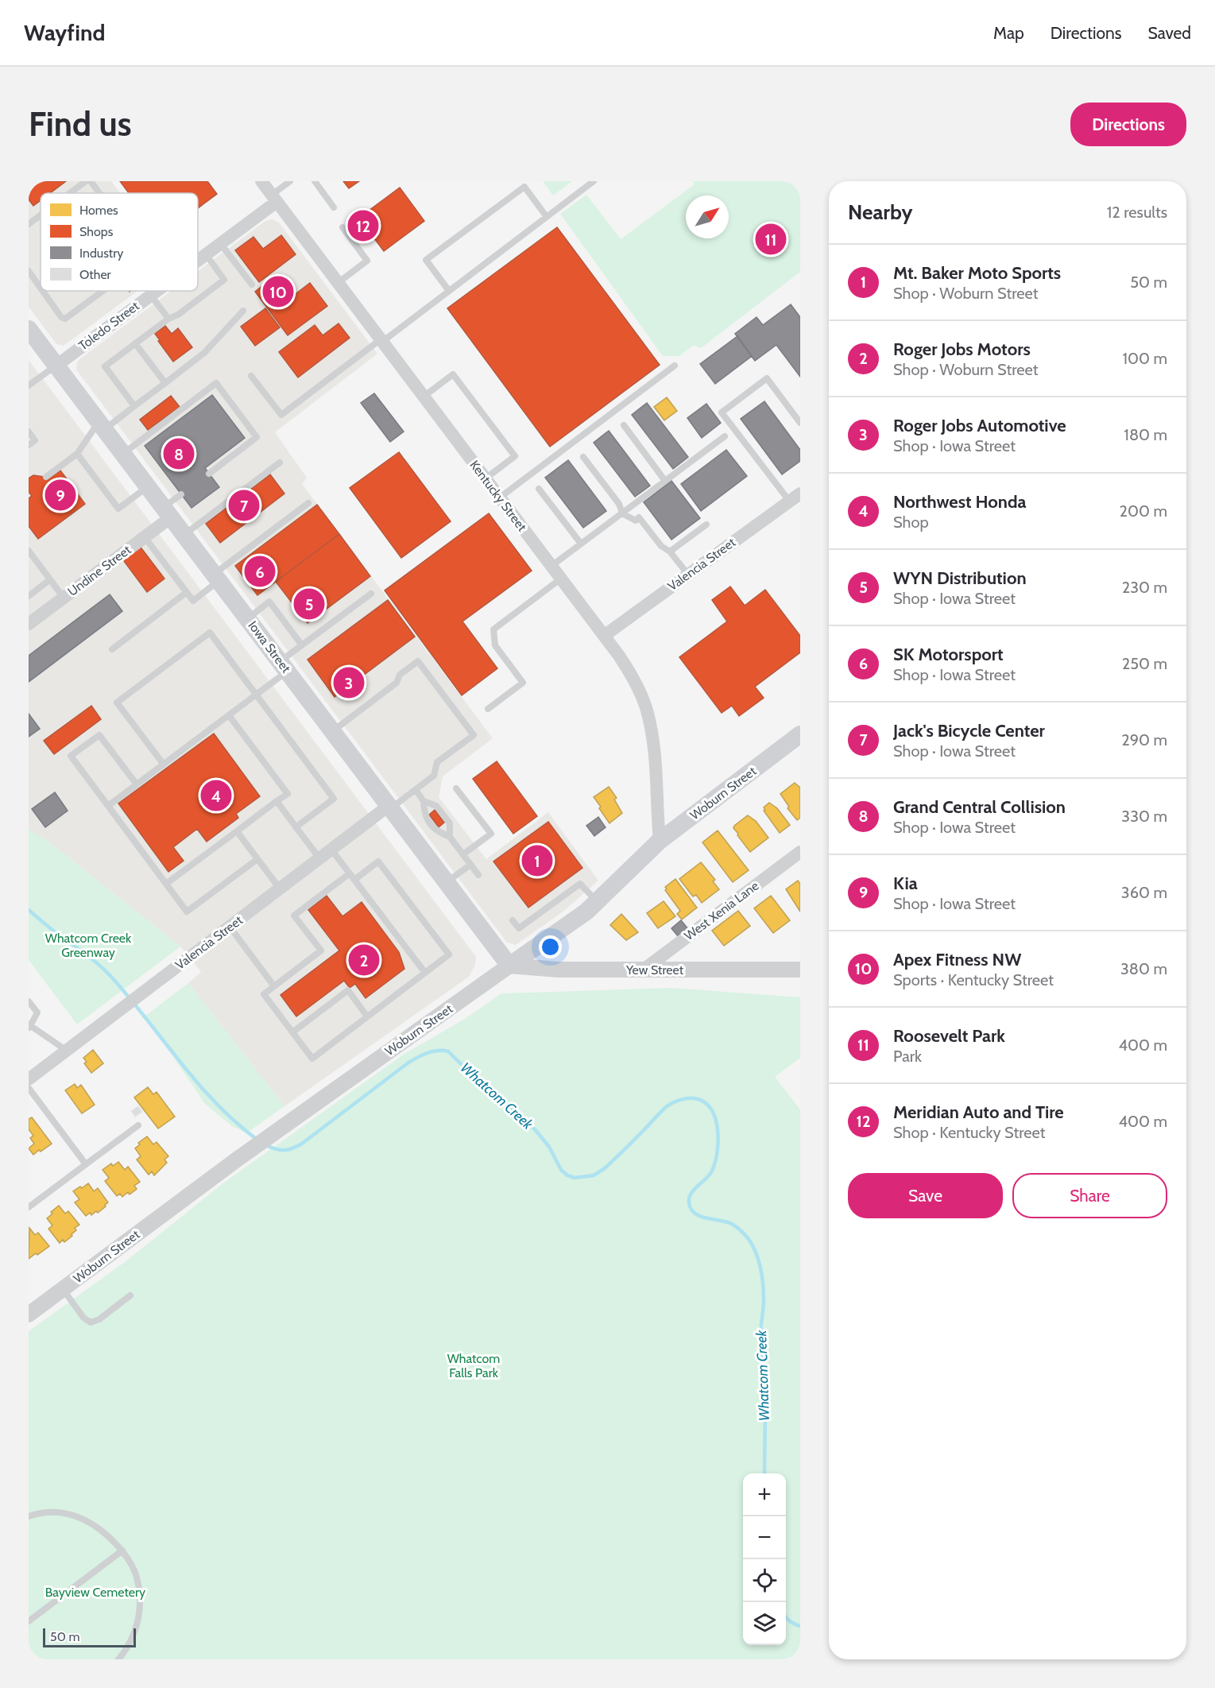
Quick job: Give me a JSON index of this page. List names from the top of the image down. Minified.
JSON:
{"streets":{"main road":["Iowa Street","Woburn Street"],"street":["Toledo Street","Kentucky Street","Valencia Street","Undine Street","West Xenia Lane","Yew Street"]},"crossings":[["Toledo Street","Kentucky Street"],["Toledo Street","Iowa Street"],["Kentucky Street","Valencia Street"],["Kentucky Street","Woburn Street"],["Valencia Street","Iowa Street"],["Undine Street","Iowa Street"],["Iowa Street","Woburn Street"],["Iowa Street","Yew Street"],["Woburn Street","Yew Street"],["West Xenia Lane","Yew Street"]],"water":["Whatcom Creek"],"parks":["Whatcom Creek Greenway","Whatcom Falls Park","Bayview Cemetery"],"legend":["Homes","Shops","Industry","Other"],"scale_bar":"50 m","north":"top right","page":{"header":"Wayfind","nav":["Map","Directions","Saved"],"buttons":["Directions",["Save","Share"]],"title":"Find us","heading":["Nearby","12 results"],"pins":["12","11","10","8","9","7","6","5","3","4","1","2"],"list":[{"mark":"1","name":"Mt. Baker Moto Sports","note":"Shop · Woburn Street","value":"50 m"},{"mark":"2","name":"Roger Jobs Motors","note":"Shop · Woburn Street","value":"100 m"},{"mark":"3","name":"Roger Jobs Automotive","note":"Shop · Iowa Street","value":"180 m"},{"mark":"4","name":"Northwest Honda","note":"Shop","value":"200 m"},{"mark":"5","name":"WYN Distribution","note":"Shop · Iowa Street","value":"230 m"},{"mark":"6","name":"SK Motorsport","note":"Shop · Iowa Street","value":"250 m"},{"mark":"7","name":"Jack's Bicycle Center","note":"Shop · Iowa Street","value":"290 m"},{"mark":"8","name":"Grand Central Collision","note":"Shop · Iowa Street","value":"330 m"},{"mark":"9","name":"Kia","note":"Shop · Iowa Street","value":"360 m"},{"mark":"10","name":"Apex Fitness NW","note":"Sports · Kentucky Street","value":"380 m"},{"mark":"11","name":"Roosevelt Park","note":"Park","value":"400 m"},{"mark":"12","name":"Meridian Auto and Tire","note":"Shop · Kentucky Street","value":"400 m"}],"map_buttons":["+","−"],"scale":"50 m"}}
